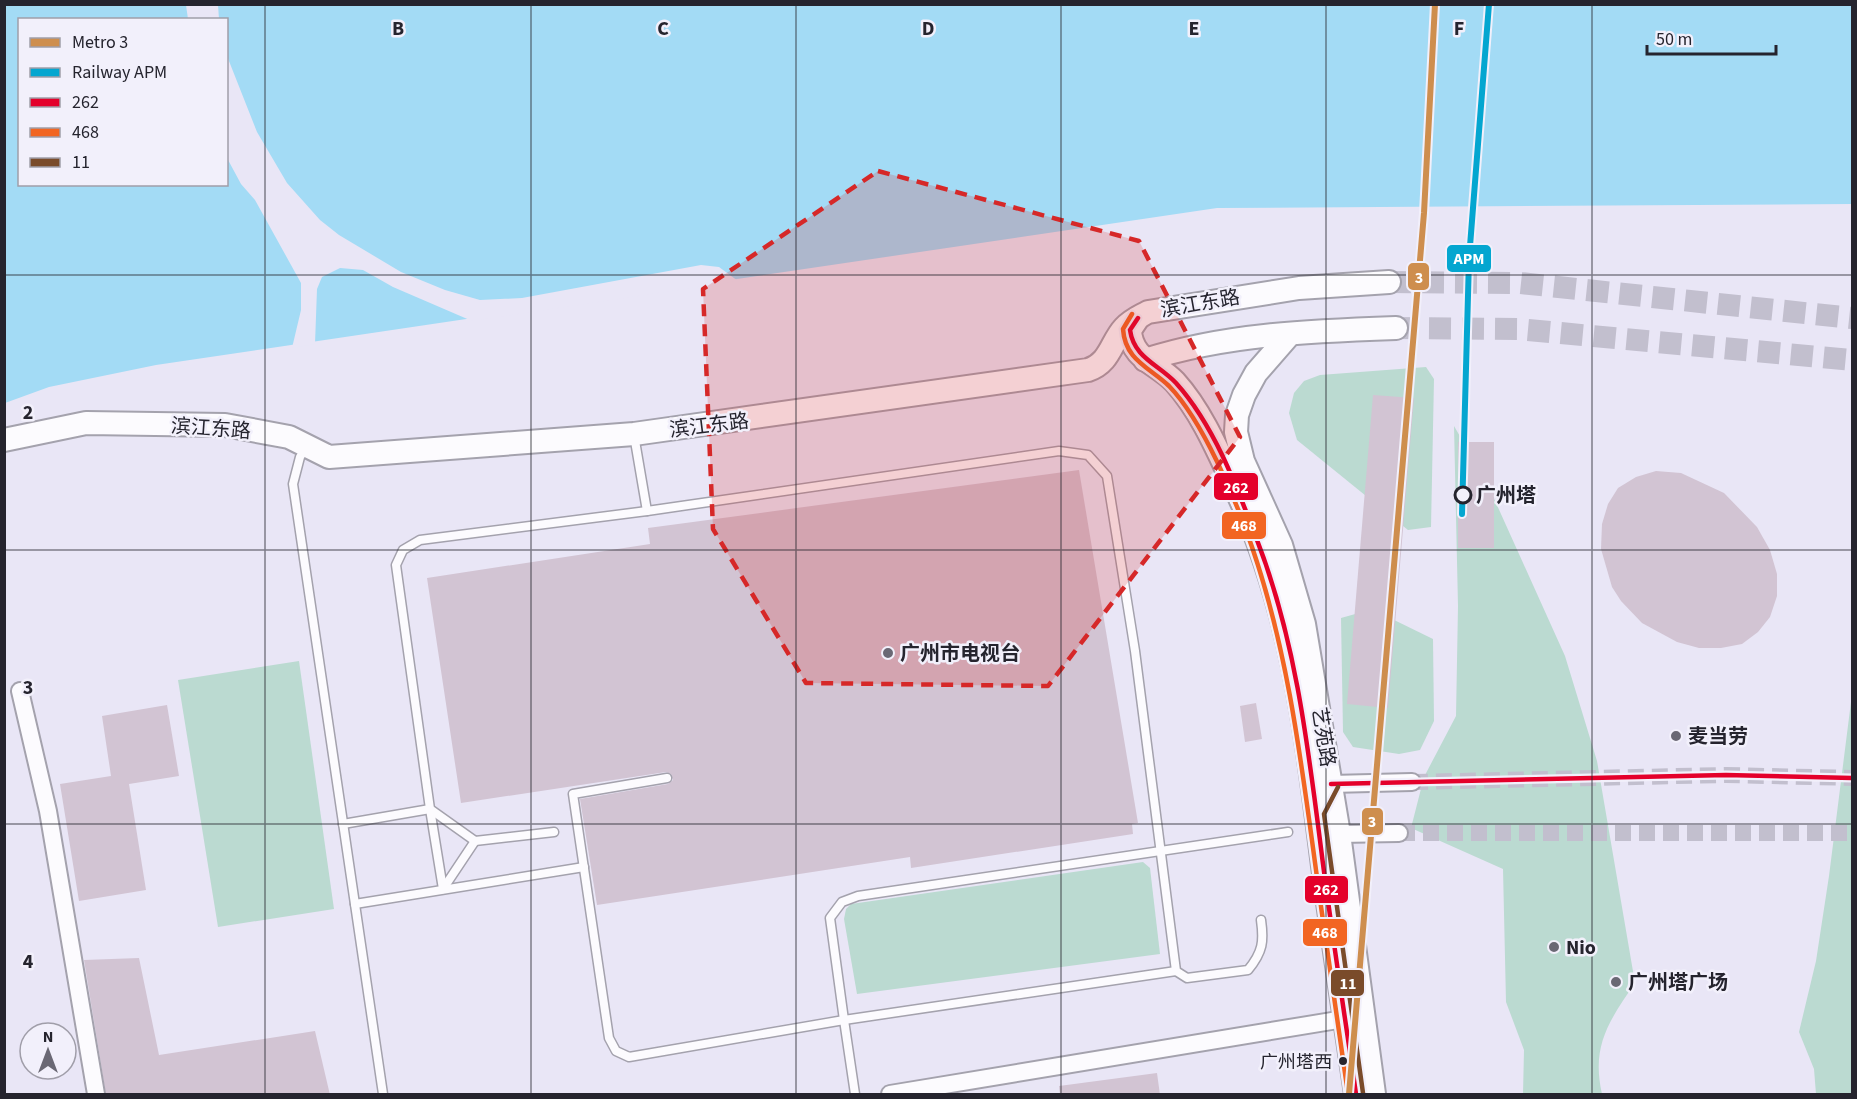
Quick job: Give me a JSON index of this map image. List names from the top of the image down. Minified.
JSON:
{"streets":{"street":["滨江东路","艺苑路"]},"crossings":[["滨江东路","艺苑路"]],"places":["广州塔","广州市电视台","麦当劳","Nio","广州塔广场","广州塔西"],"lines":["metro line 3","rail line APM","transit line 468","transit line 262","transit line 11"],"legend":["Metro 3","Railway APM","262","468","11"],"scale_bar":"50 m","north":"top","grid":{"columns":["B","C","D","E","F"],"rows":["2","3","4"]}}
